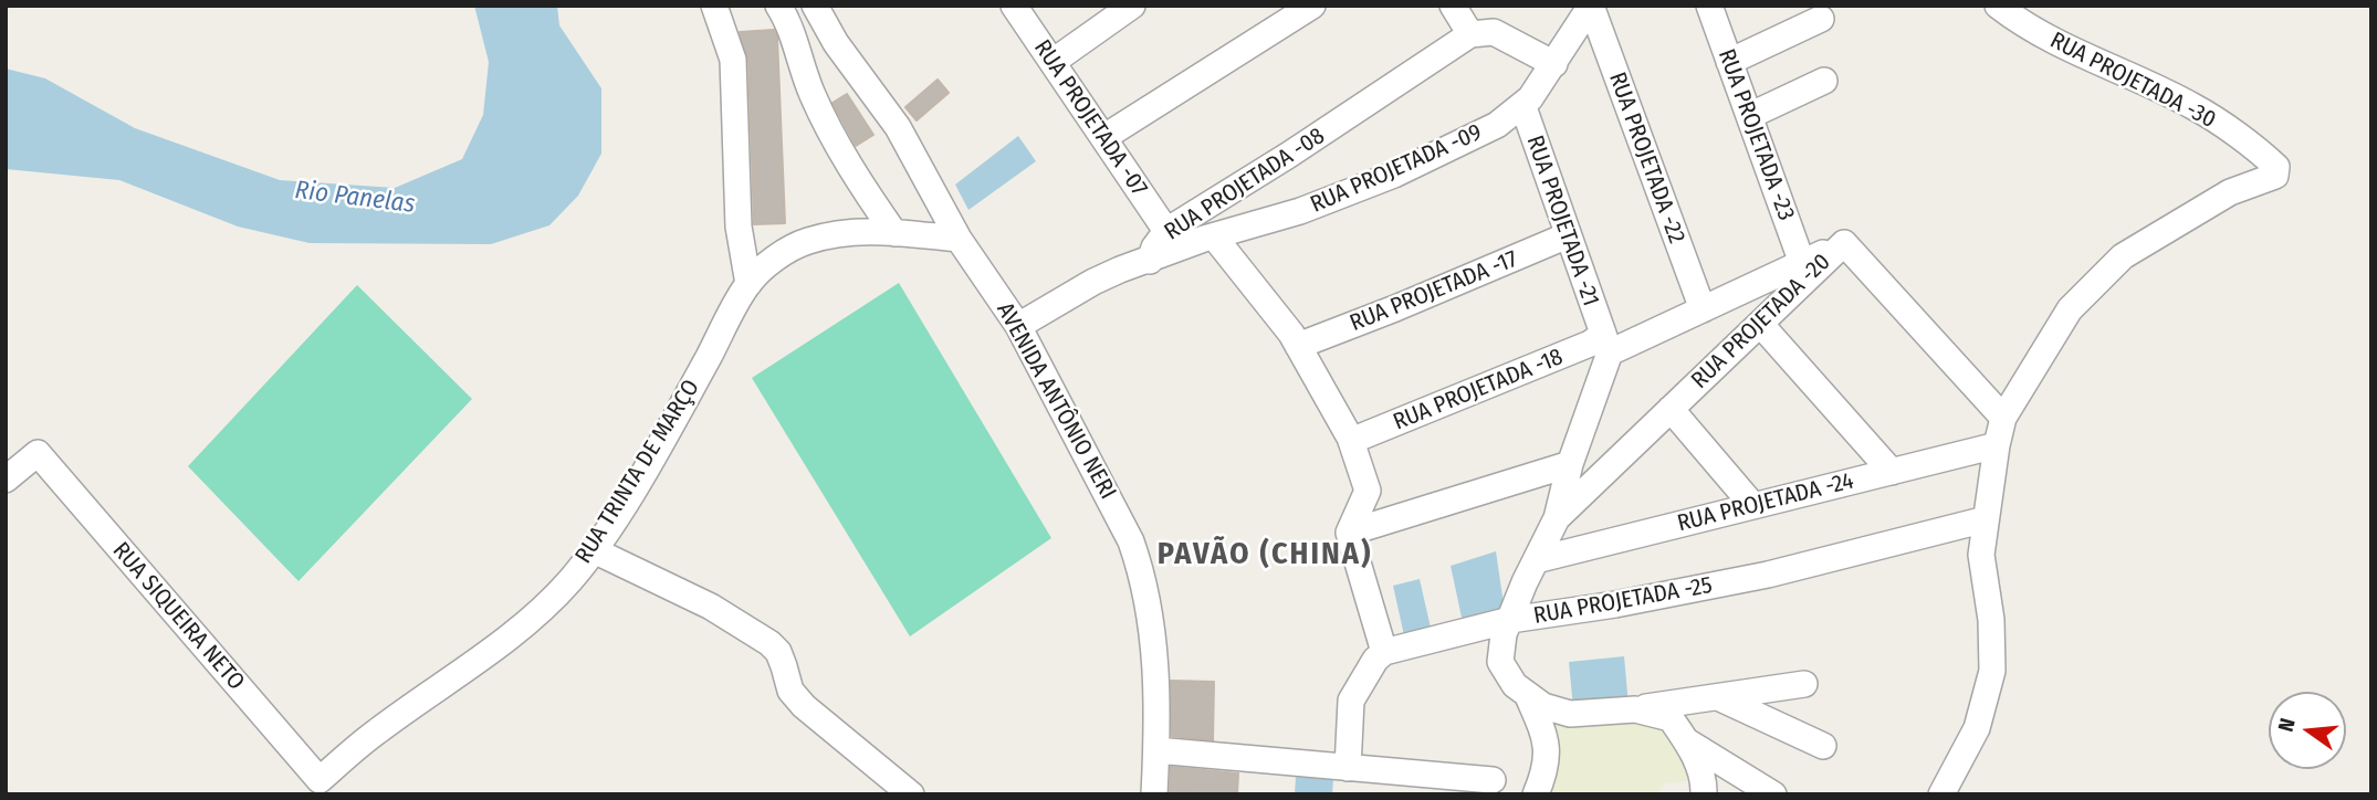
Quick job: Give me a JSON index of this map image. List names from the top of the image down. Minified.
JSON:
{"streets":{"street":["RUA PROJETADA -30","RUA PROJETADA -07","RUA PROJETADA -23","RUA PROJETADA -22","RUA PROJETADA -09","RUA PROJETADA -08","RUA PROJETADA -21","RUA PROJETADA -17","RUA PROJETADA -20","RUA PROJETADA -18","AVENIDA ANTÔNIO NERI","RUA TRINTA DE MARÇO","RUA PROJETADA -24","RUA PROJETADA -25","RUA SIQUEIRA NETO"]},"crossings":[["RUA PROJETADA -30","RUA PROJETADA -24"],["RUA PROJETADA -30","RUA PROJETADA -25"],["RUA PROJETADA -07","RUA PROJETADA -08"],["RUA PROJETADA -23","RUA PROJETADA -20"],["RUA PROJETADA -22","RUA PROJETADA -09"],["RUA PROJETADA -22","RUA PROJETADA -20"],["RUA PROJETADA -09","RUA PROJETADA -08"],["RUA PROJETADA -09","RUA PROJETADA -21"],["RUA PROJETADA -08","AVENIDA ANTÔNIO NERI"],["RUA PROJETADA -21","RUA PROJETADA -17"],["RUA PROJETADA -21","RUA PROJETADA -20"],["RUA PROJETADA -21","RUA PROJETADA -18"],["RUA PROJETADA -20","RUA PROJETADA -18"],["RUA PROJETADA -20","RUA PROJETADA -24"],["RUA PROJETADA -20","RUA PROJETADA -25"],["RUA TRINTA DE MARÇO","RUA SIQUEIRA NETO"]],"districts":["PAVÃO (CHINA)"],"water":["Rio Panelas"],"north":"left"}
